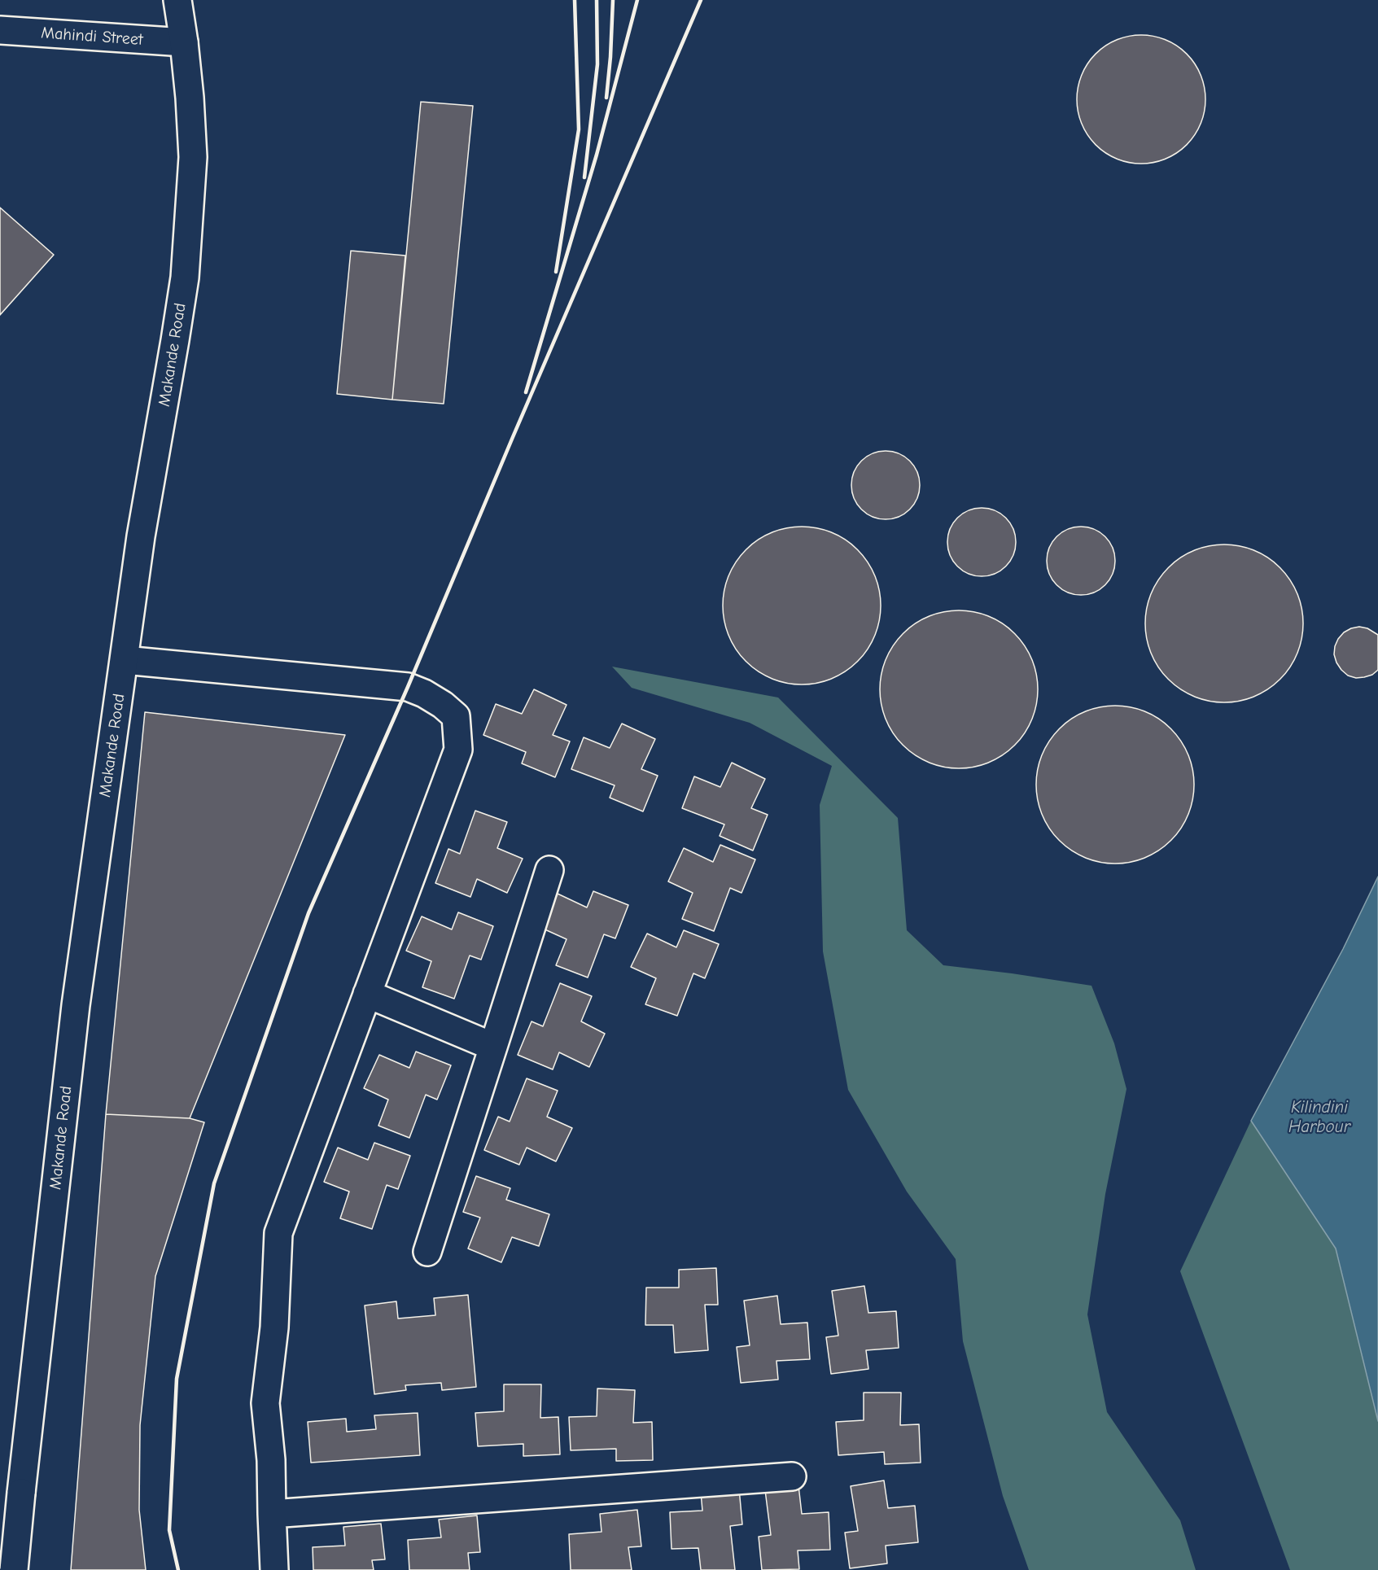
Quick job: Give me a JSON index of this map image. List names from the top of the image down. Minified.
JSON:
{"streets":{"street":["Mahindi Street","Makande Road"]},"crossings":[["Mahindi Street","Makande Road"]],"water":["Kilindini Harbour"]}
